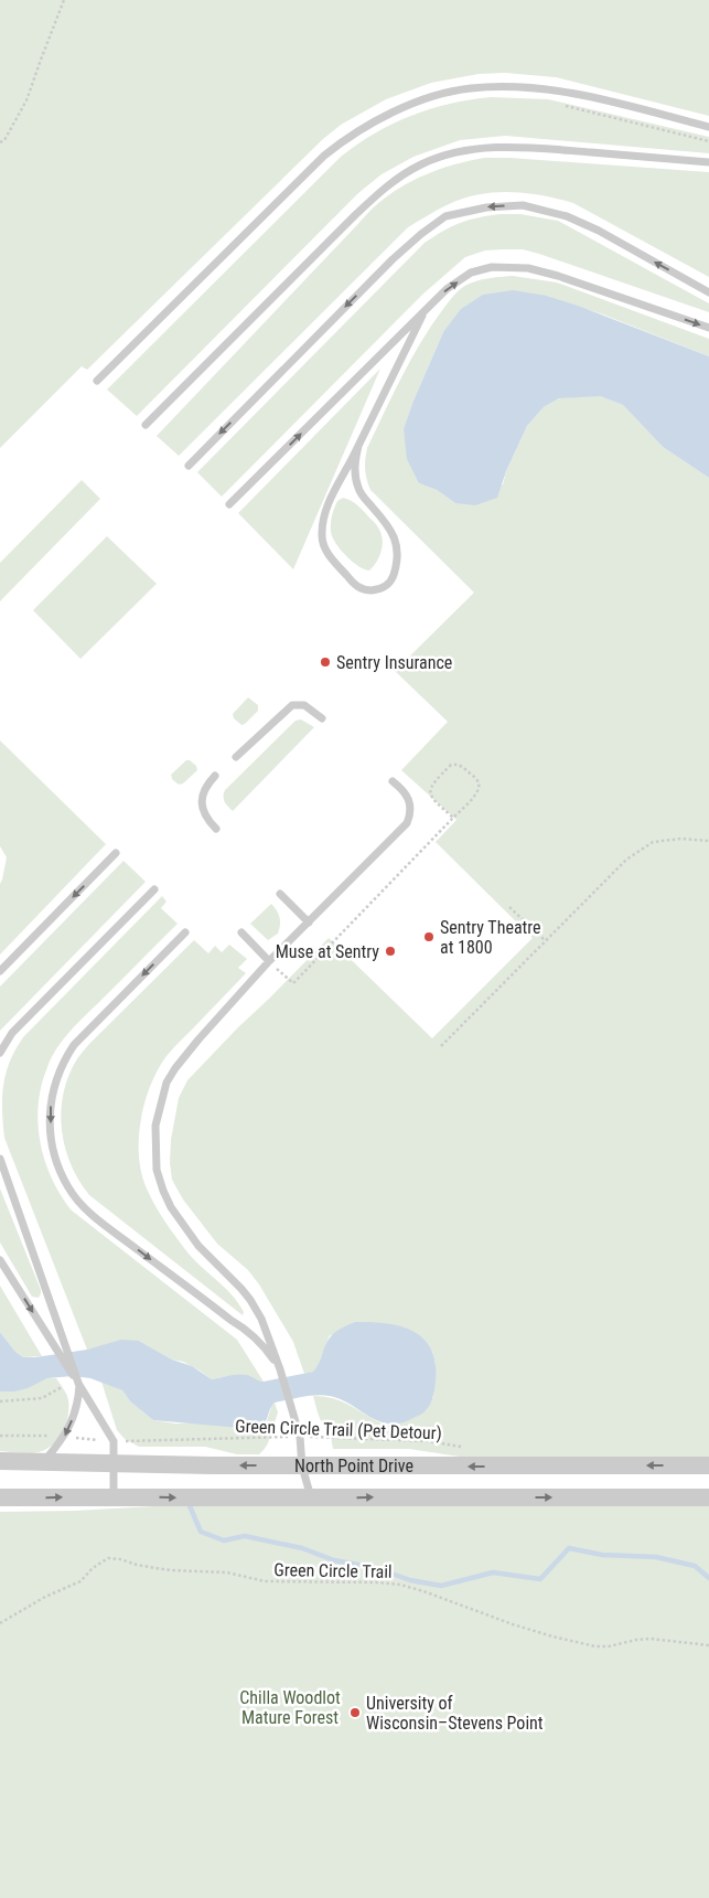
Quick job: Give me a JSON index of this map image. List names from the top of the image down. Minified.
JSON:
{"streets":{"street":["North Point Drive"],"path":["Green Circle Trail (Pet Detour)","Green Circle Trail"]},"parks":["Chilla Woodlot Mature Forest"],"places":["Sentry Insurance","Sentry Theatre at 1800","Muse at Sentry","University of Wisconsin–Stevens Point"]}
